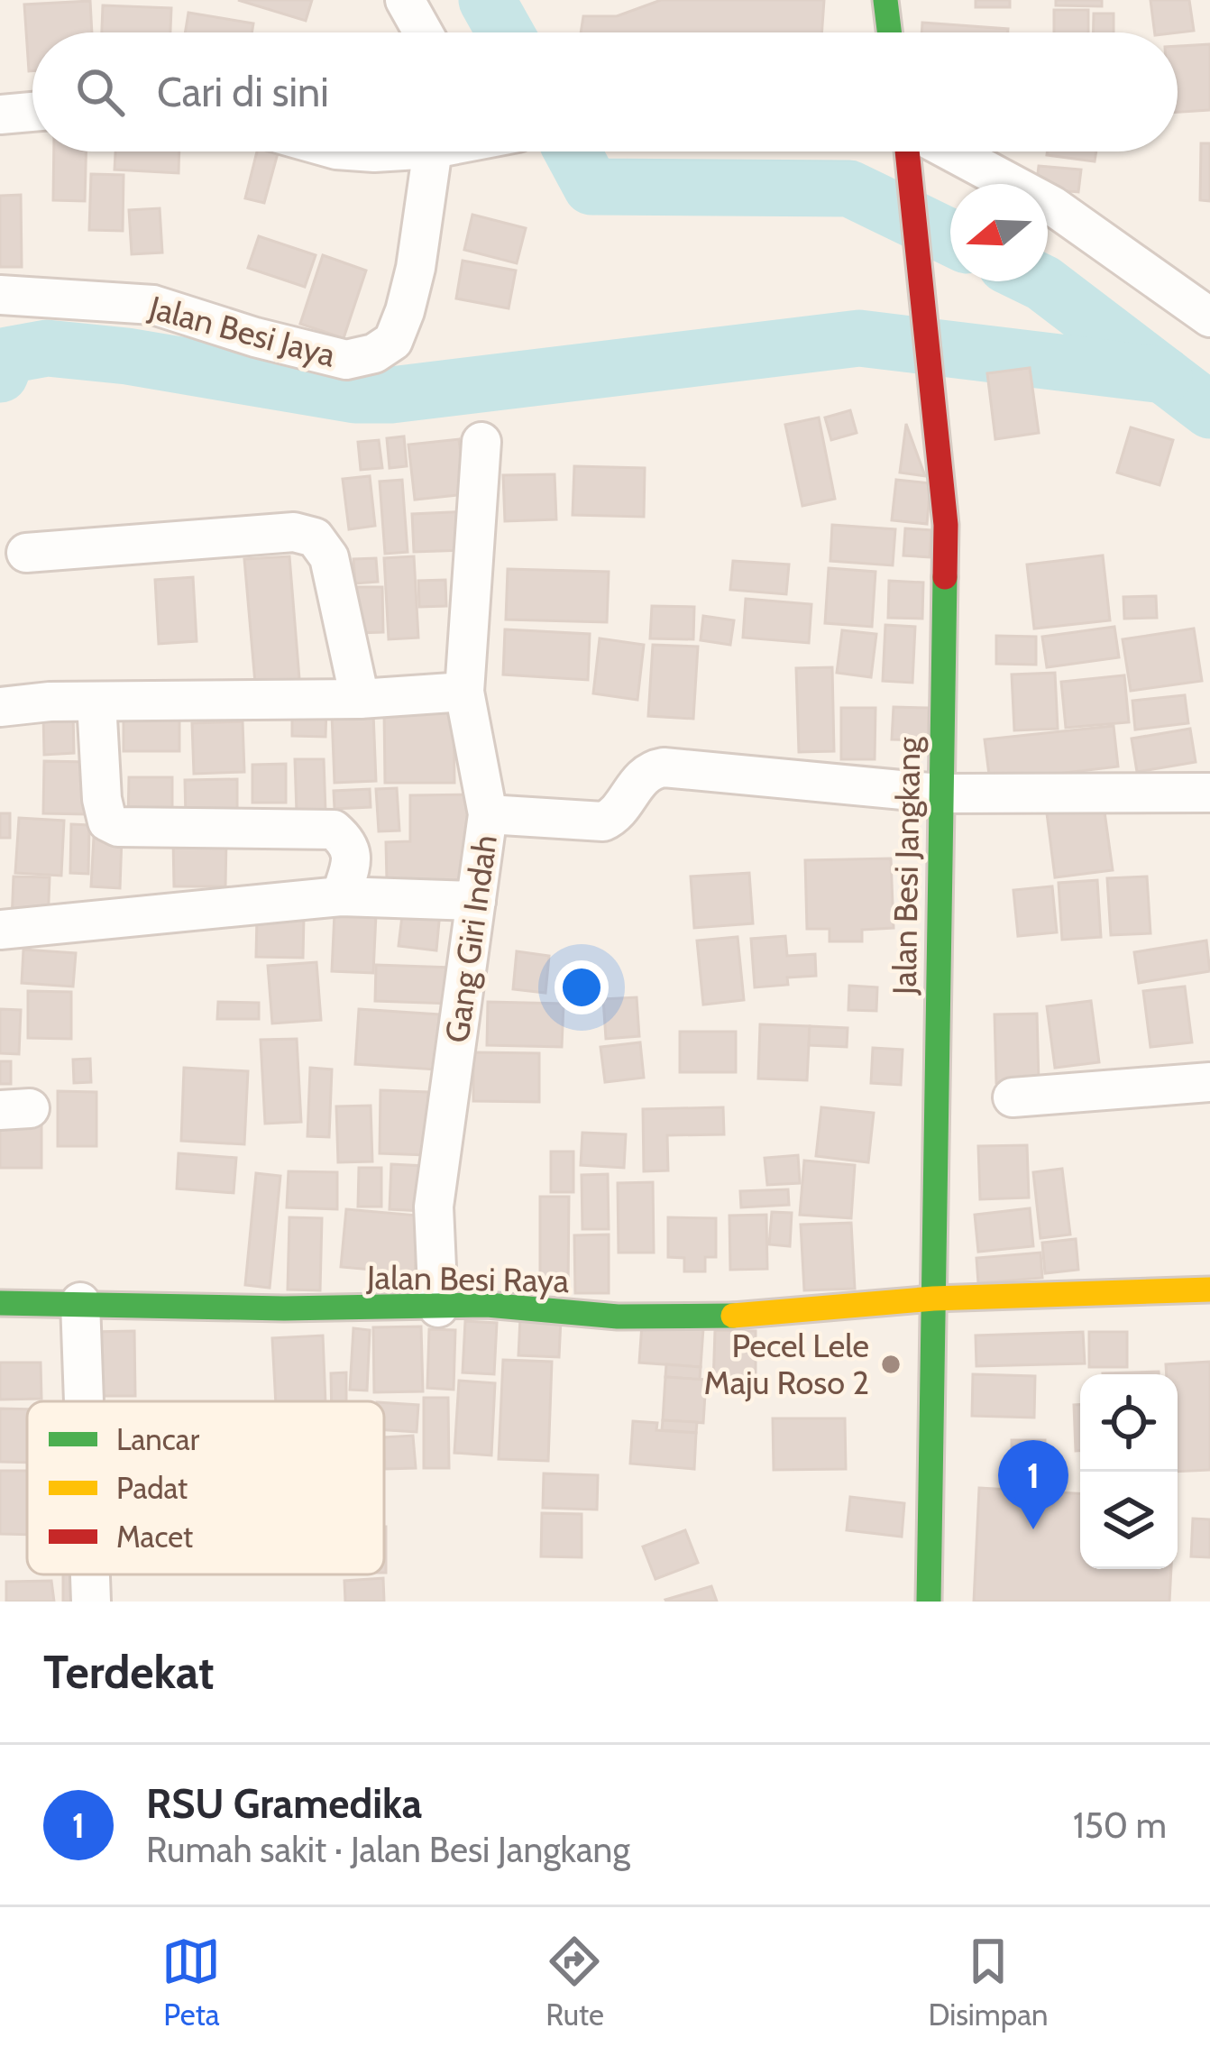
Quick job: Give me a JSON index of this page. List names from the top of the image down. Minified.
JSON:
{"streets":{"main road":["Jalan Besi Jangkang","Jalan Besi Raya"],"street":["Jalan Besi Jaya","Gang Giri Indah"]},"crossings":[["Jalan Besi Jangkang","Jalan Besi Raya"],["Gang Giri Indah","Jalan Besi Raya"]],"places":["Pecel Lele Maju Roso 2"],"legend":["Lancar","Padat","Macet"],"north":"left","page":{"search":"Cari di sini","pins":"1","heading":"Terdekat","list":[{"mark":"1","name":"RSU Gramedika","note":"Rumah sakit · Jalan Besi Jangkang","value":"150 m"}],"nav":["Peta","Rute","Disimpan"]}}
